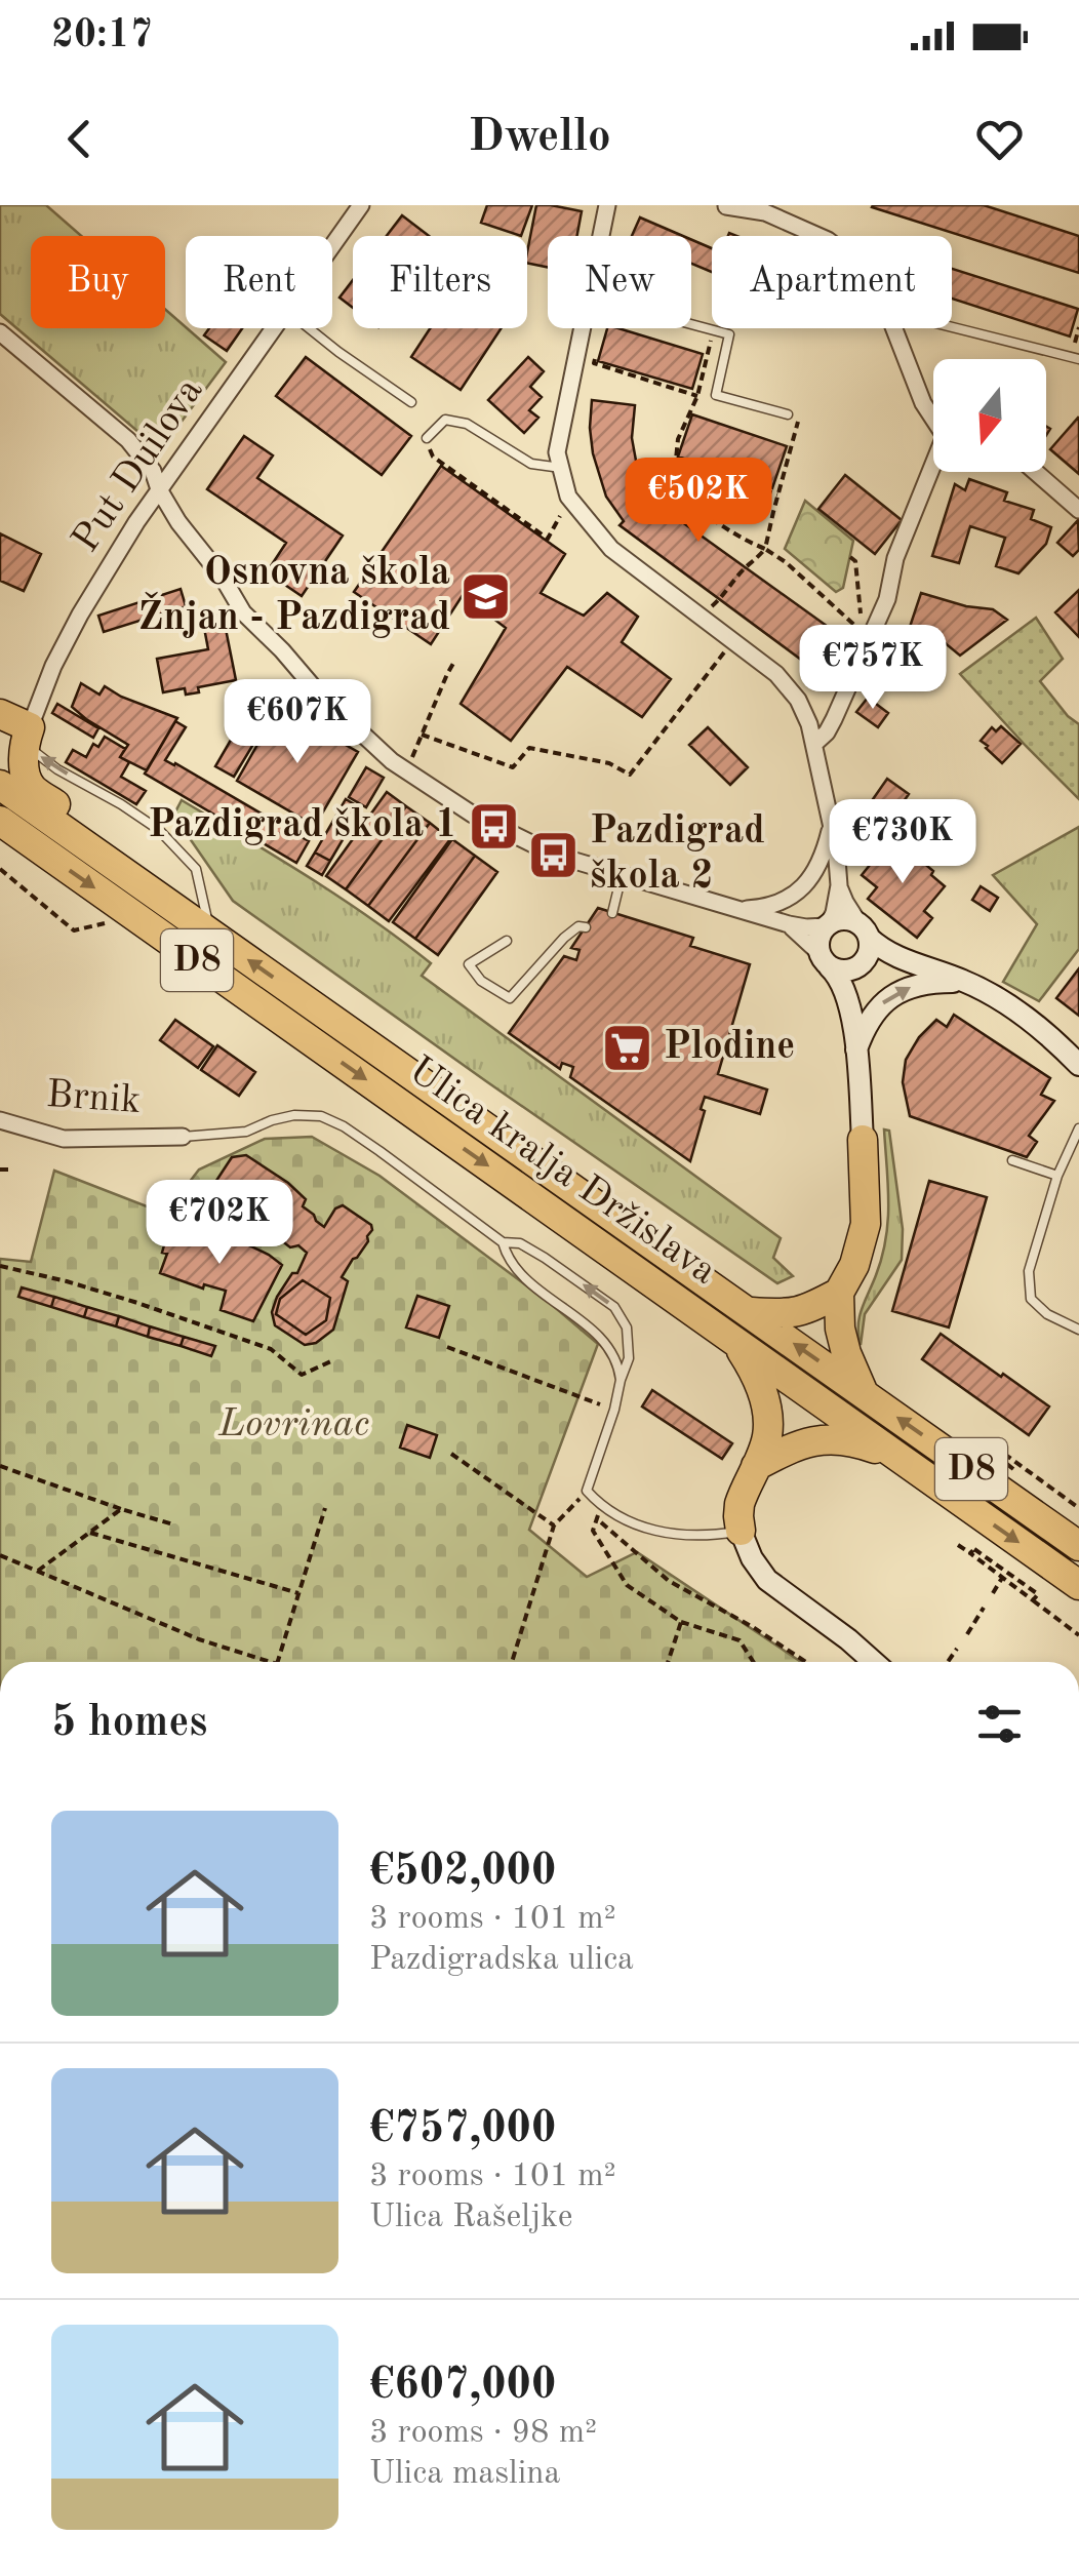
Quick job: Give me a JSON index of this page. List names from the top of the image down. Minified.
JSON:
{"streets":{"highway":["D8","Ulica kralja Držislava"],"street":["Put Duilova","Brnik"]},"parks":["Lovrinac"],"places":{"school or university":["Osnovna škola Žnjan - Pazdigrad"],"bus stop":["Pazdigrad škola 1","Pazdigrad škola 2"],"supermarket":["Plodine"]},"north":"bottom","page":{"status":"20:17","header":"Dwello","chip":["Buy","Rent","Filters","New","Apartment"],"price":["€502K","€757K","€607K","€730K","€702K"],"heading":"5 homes","list":[{"name":"€502,000","note":"3 rooms · 101 m² · Pazdigradska ulica"},{"name":"€757,000","note":"3 rooms · 101 m² · Ulica Rašeljke"},{"name":"€607,000","note":"3 rooms · 98 m² · Ulica maslina"}]}}
